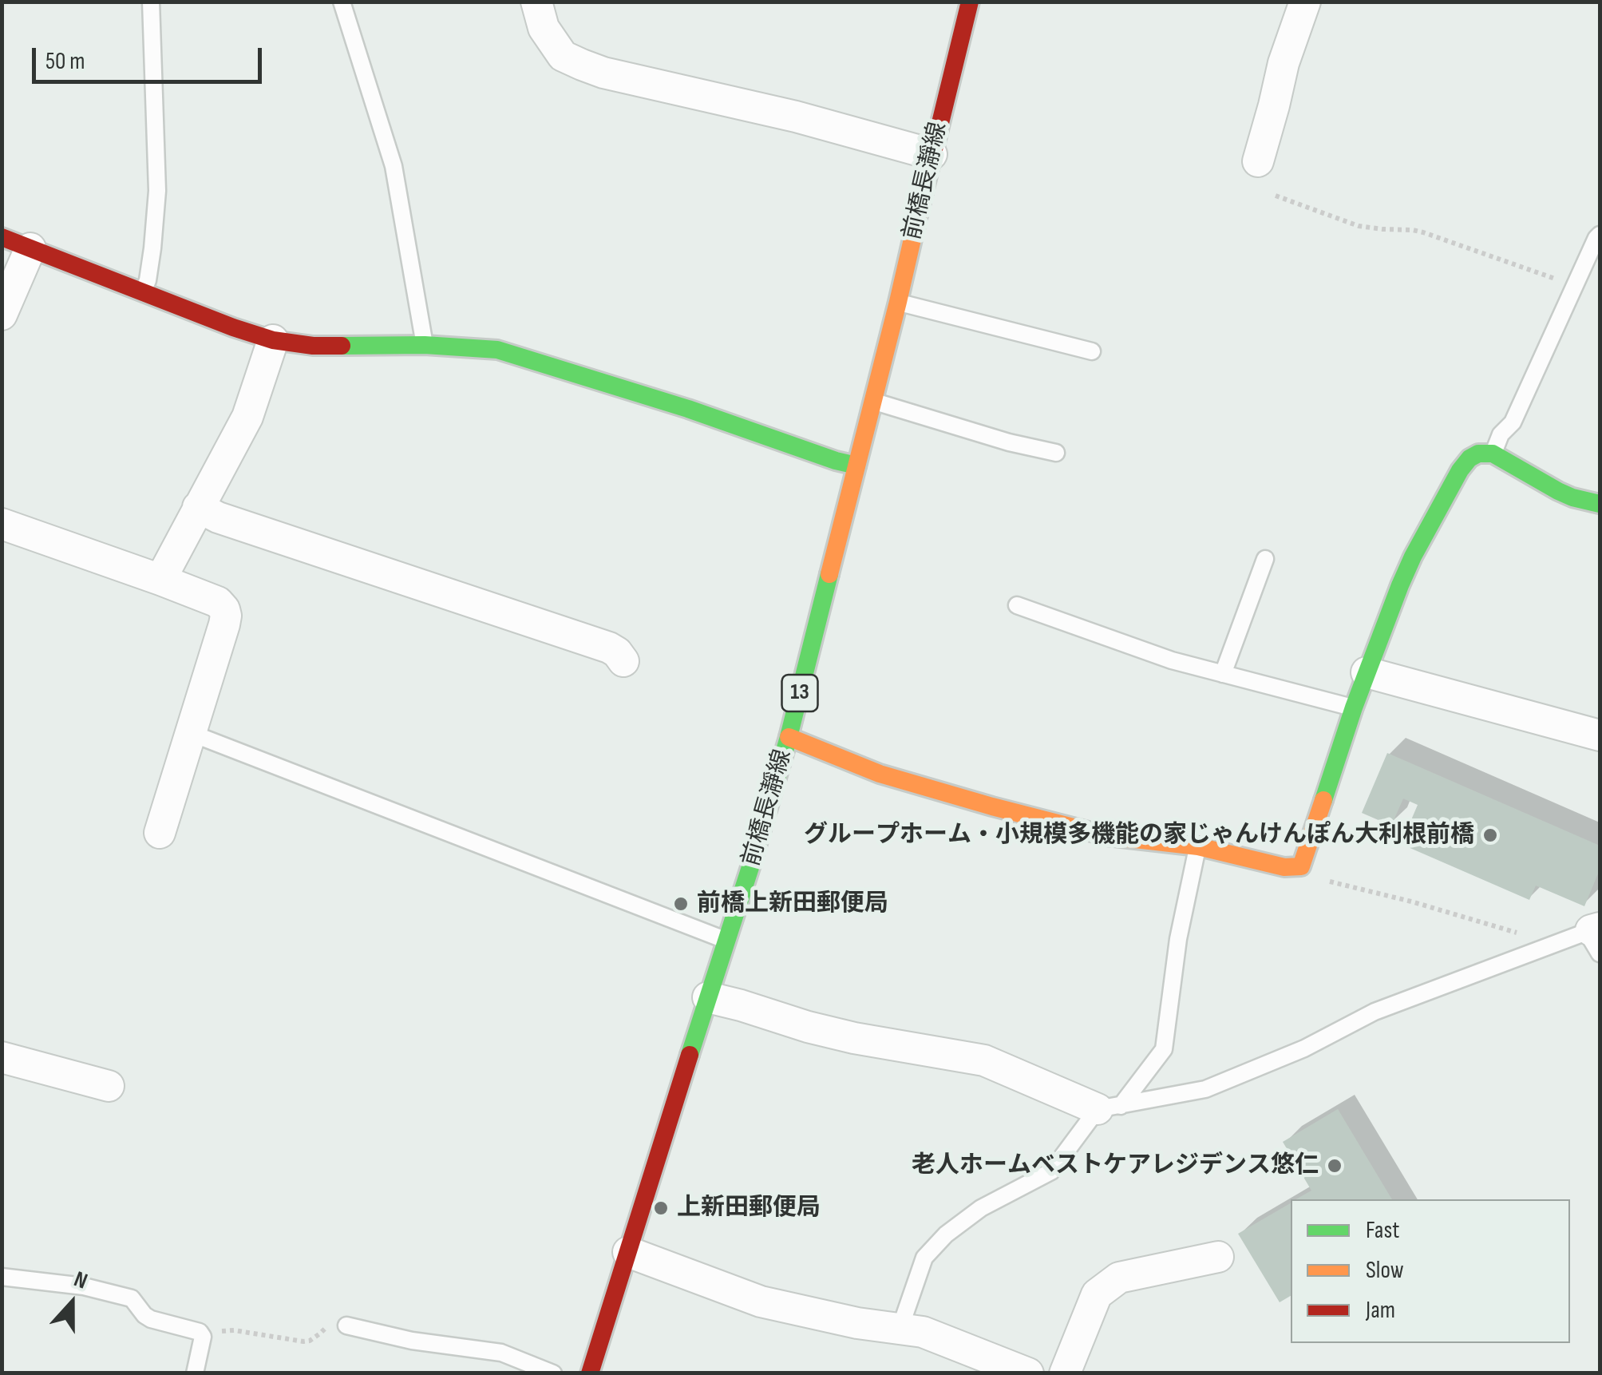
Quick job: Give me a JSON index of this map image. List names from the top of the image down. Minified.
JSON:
{"streets":{"street":["前橋長瀞線","13"]},"places":["グループホーム・小規模多機能の家じゃんけんぽん大利根前橋","前橋上新田郵便局","老人ホームベストケアレジデンス悠仁","上新田郵便局"],"legend":["Fast","Slow","Jam"],"scale_bar":"50 m","north":"top"}
